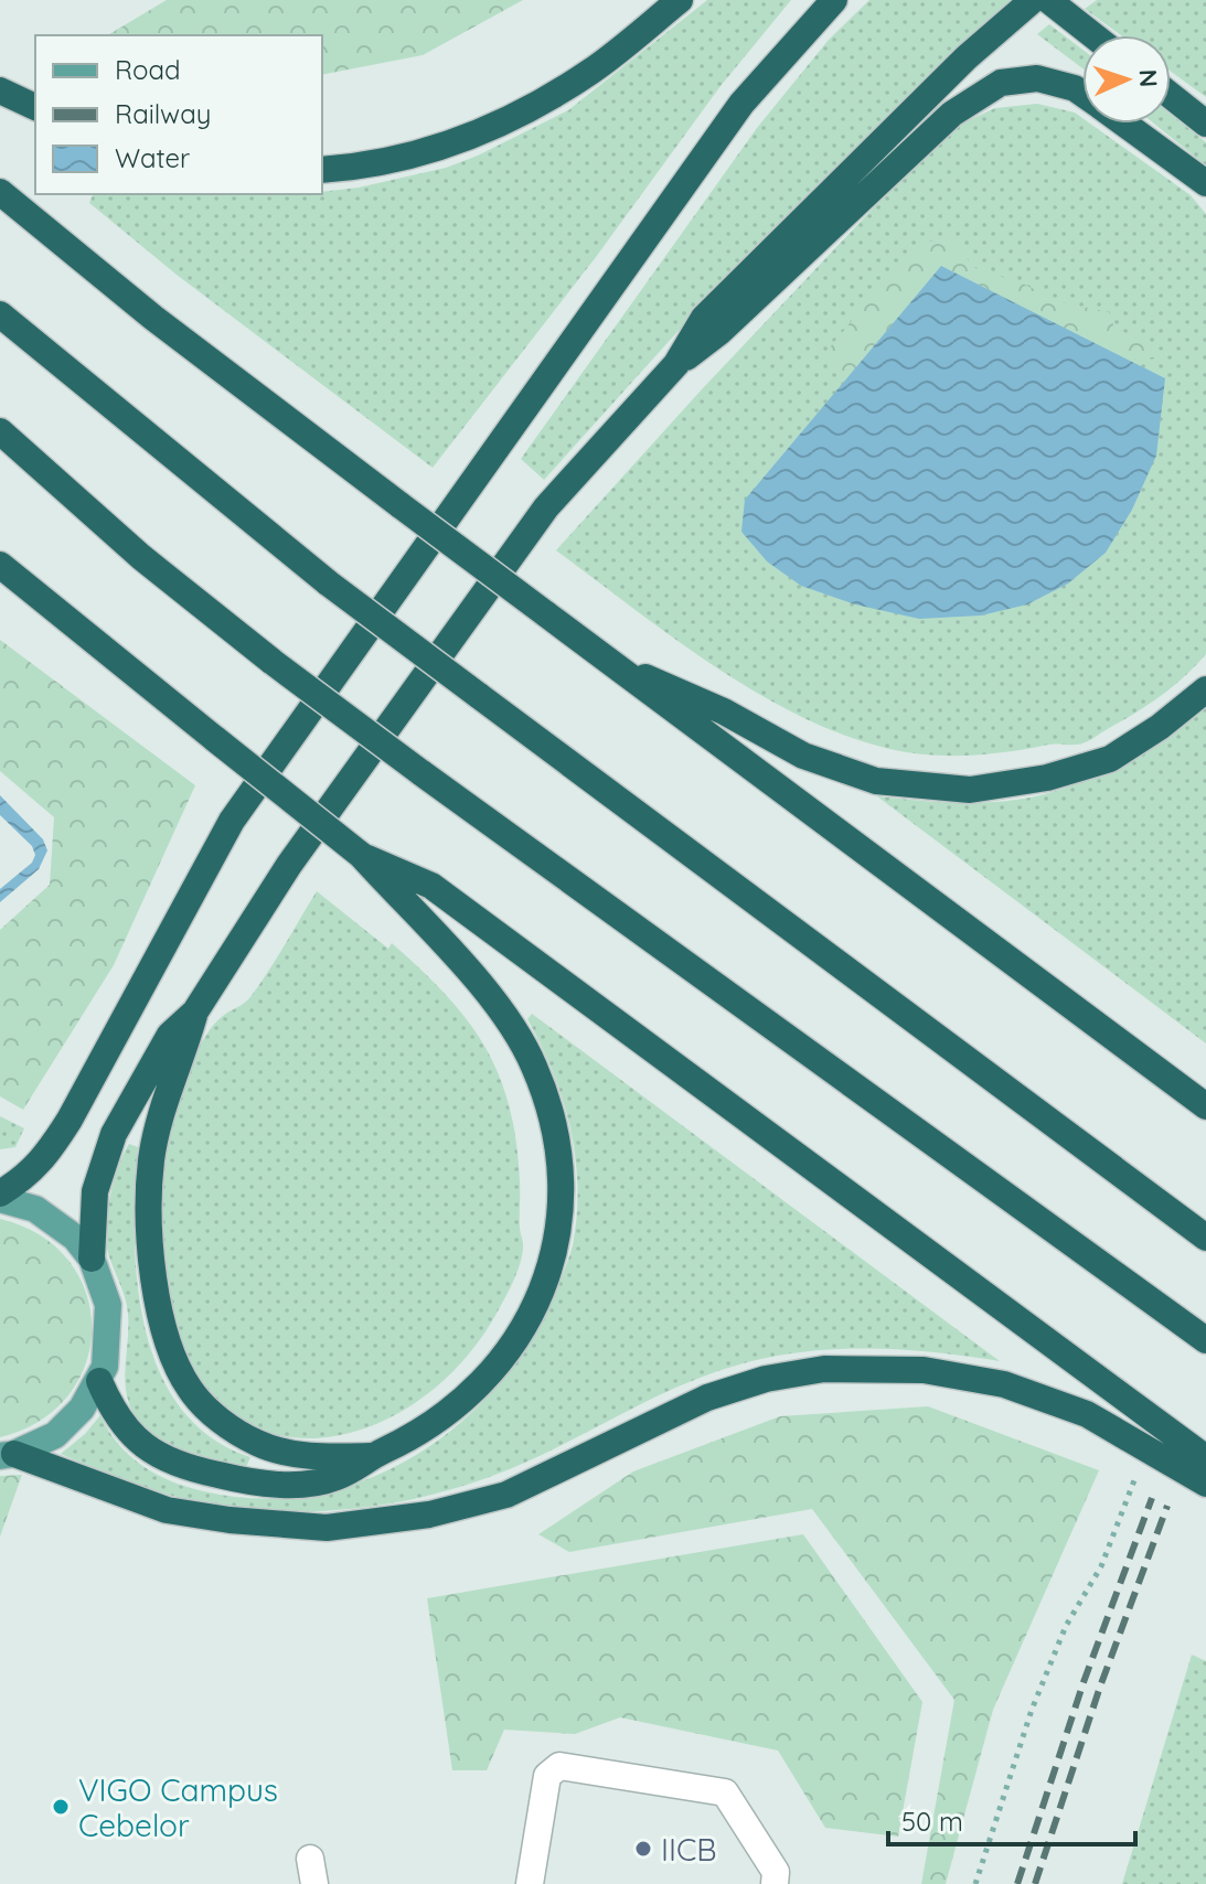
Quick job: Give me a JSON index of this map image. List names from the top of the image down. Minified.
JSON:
{"places":["VIGO Campus Cebelor","IICB"],"legend":["Road","Railway","Water"],"scale_bar":"50 m","north":"right"}
